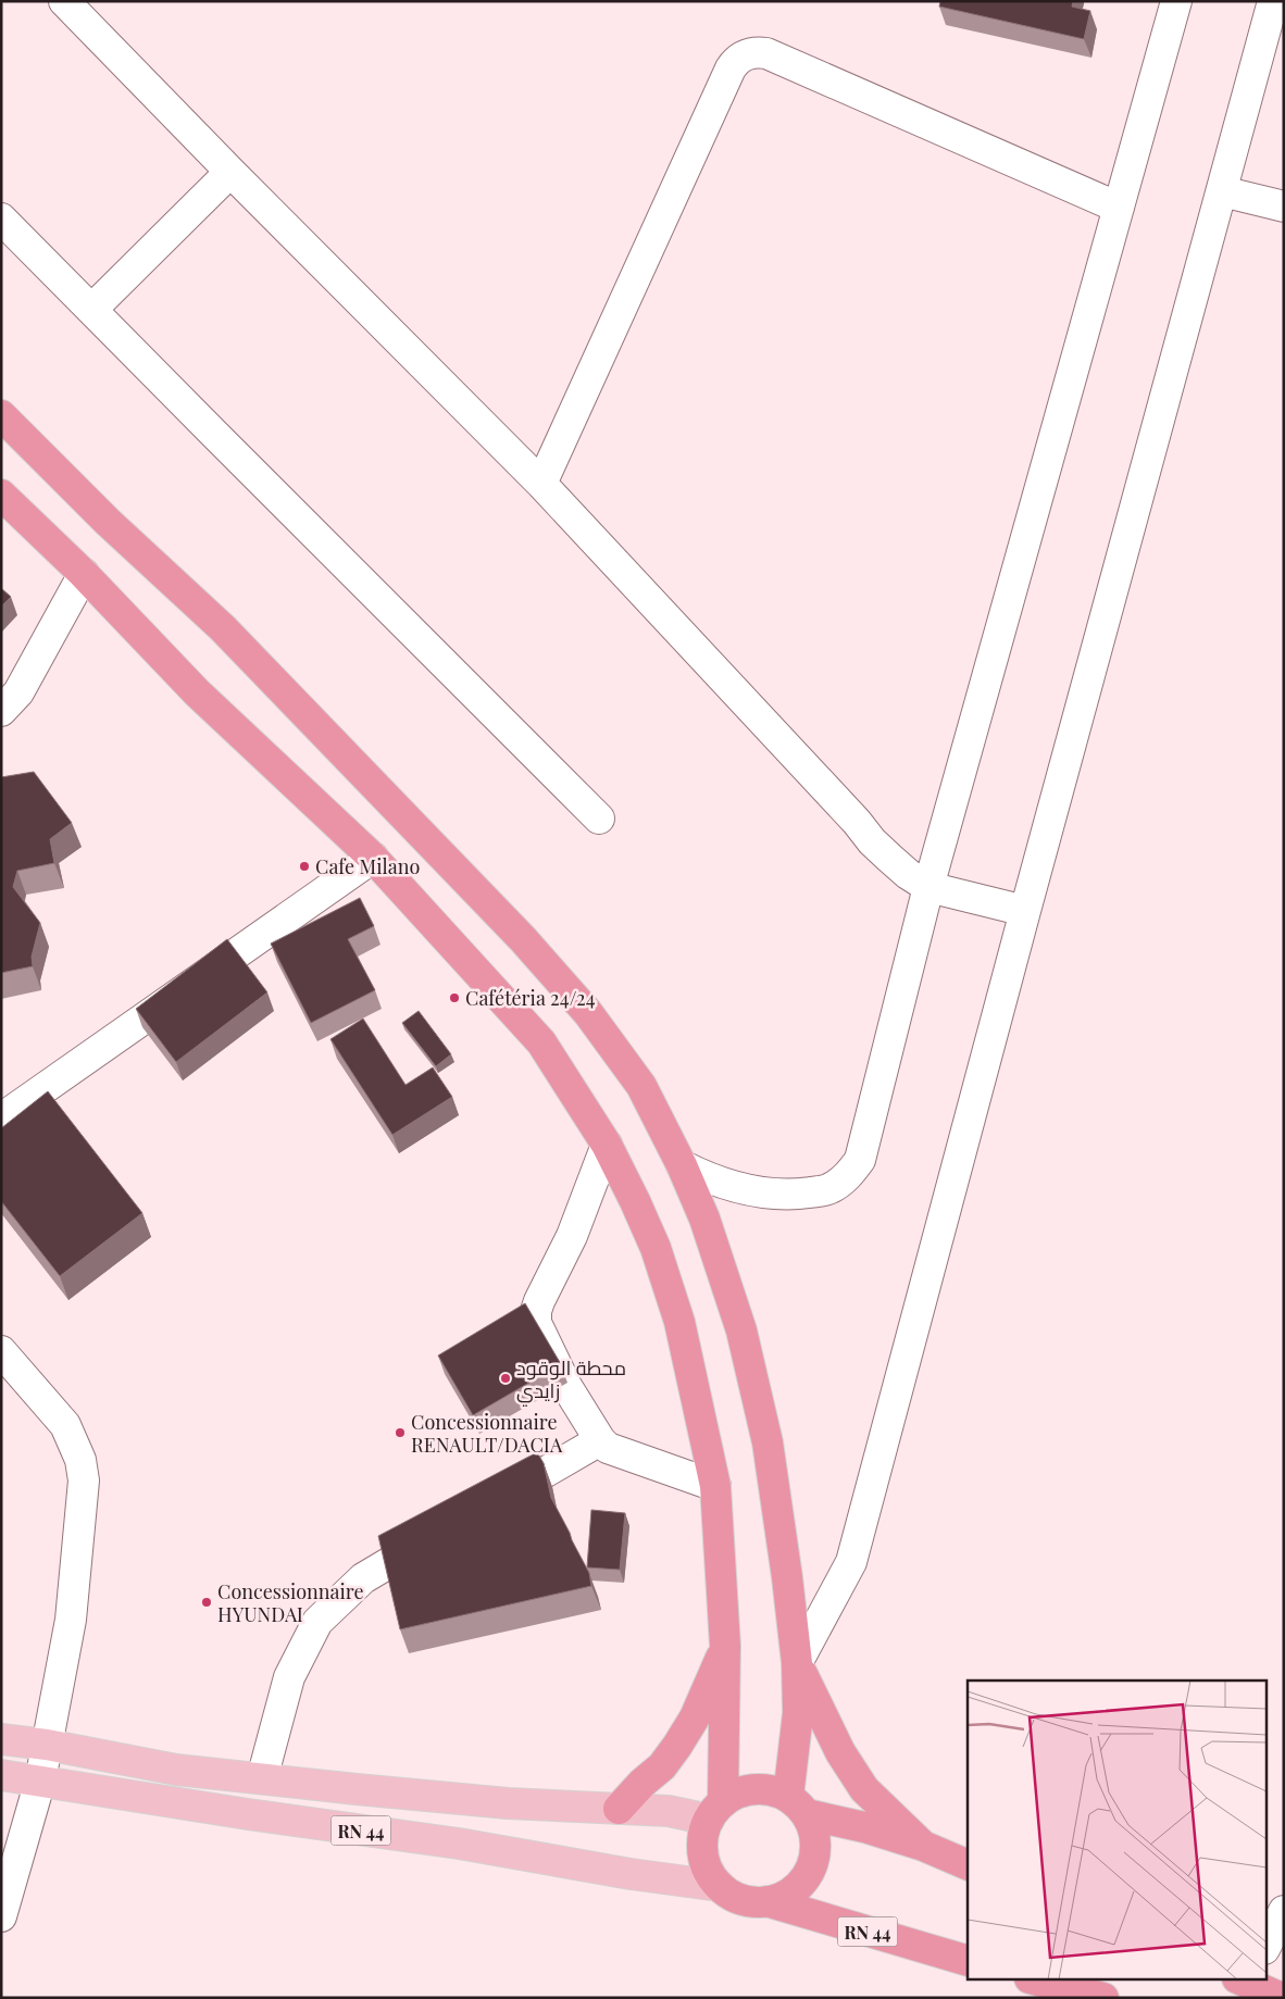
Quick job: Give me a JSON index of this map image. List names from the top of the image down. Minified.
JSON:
{"streets":{"highway":["RN 44"]},"places":["Cafe Milano","Cafétéria 24/24","محطة الوقود زايدي","Concessionnaire RENAULT/DACIA","Concessionnaire HYUNDAI"]}
